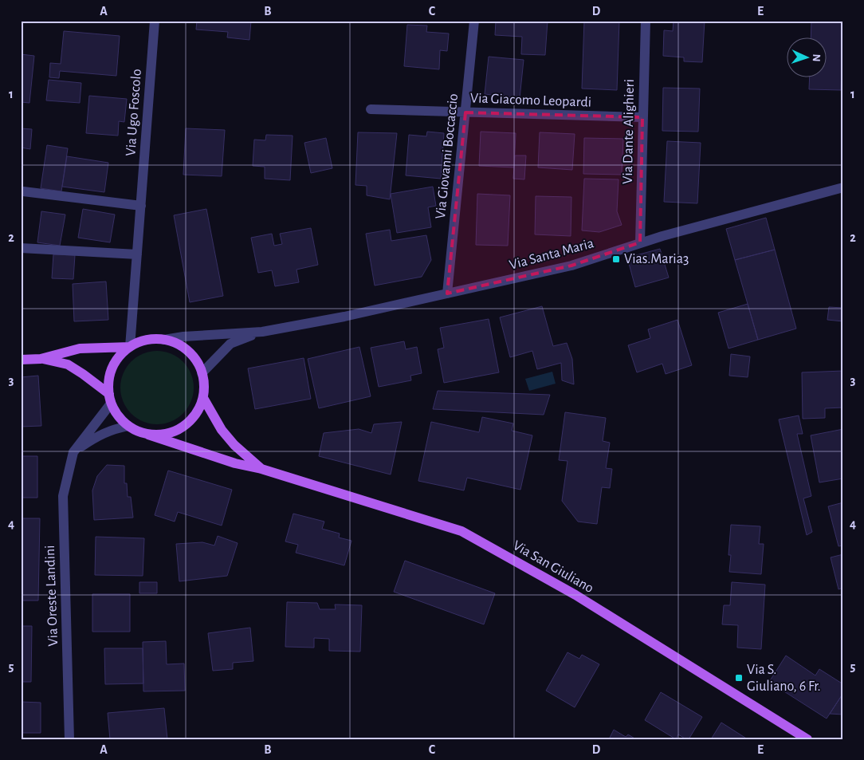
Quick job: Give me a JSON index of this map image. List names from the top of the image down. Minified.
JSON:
{"streets":{"main road":["Via San Giuliano"],"street":["Via Giacomo Leopardi","Via Ugo Foscolo","Via Dante Alighieri","Via Giovanni Boccaccio","Via Santa Maria","Via Oreste Landini"]},"crossings":[["Via Giacomo Leopardi","Via Dante Alighieri"],["Via Giacomo Leopardi","Via Giovanni Boccaccio"],["Via Ugo Foscolo","Via San Giuliano"],["Via Ugo Foscolo","Via Oreste Landini"],["Via Dante Alighieri","Via Santa Maria"],["Via Giovanni Boccaccio","Via Santa Maria"],["Via San Giuliano","Via Oreste Landini"]],"places":{"transit":["Vias.Maria3","Via S. Giuliano, 6 Fr."]},"north":"right","grid":{"columns":["A","B","C","D","E"],"rows":["1","2","3","4","5"]}}
